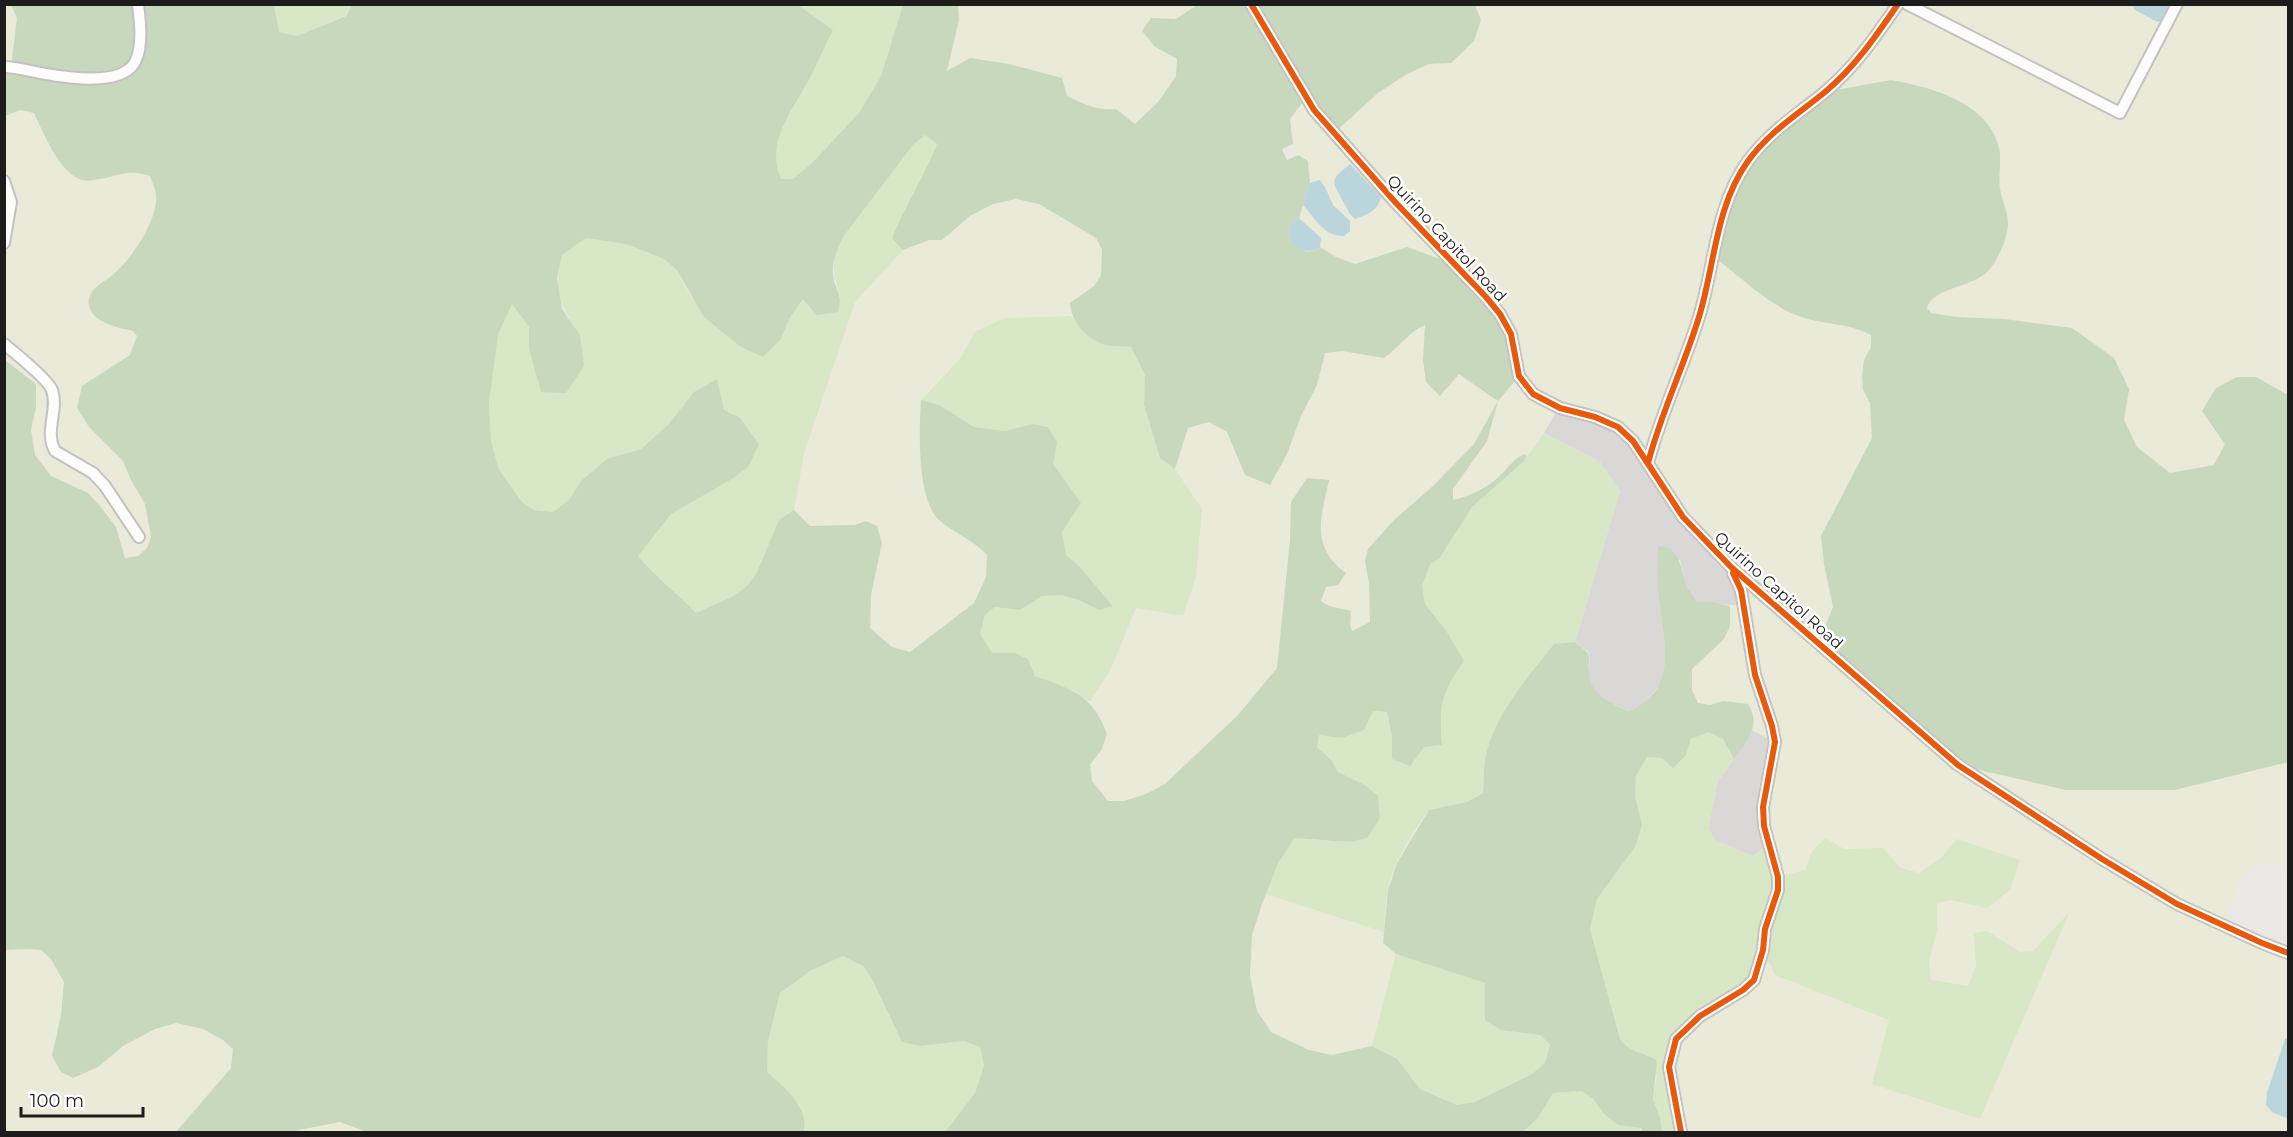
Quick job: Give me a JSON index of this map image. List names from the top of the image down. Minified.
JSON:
{"streets":{"street":["Quirino Capitol Road"]},"scale_bar":"100 m"}
